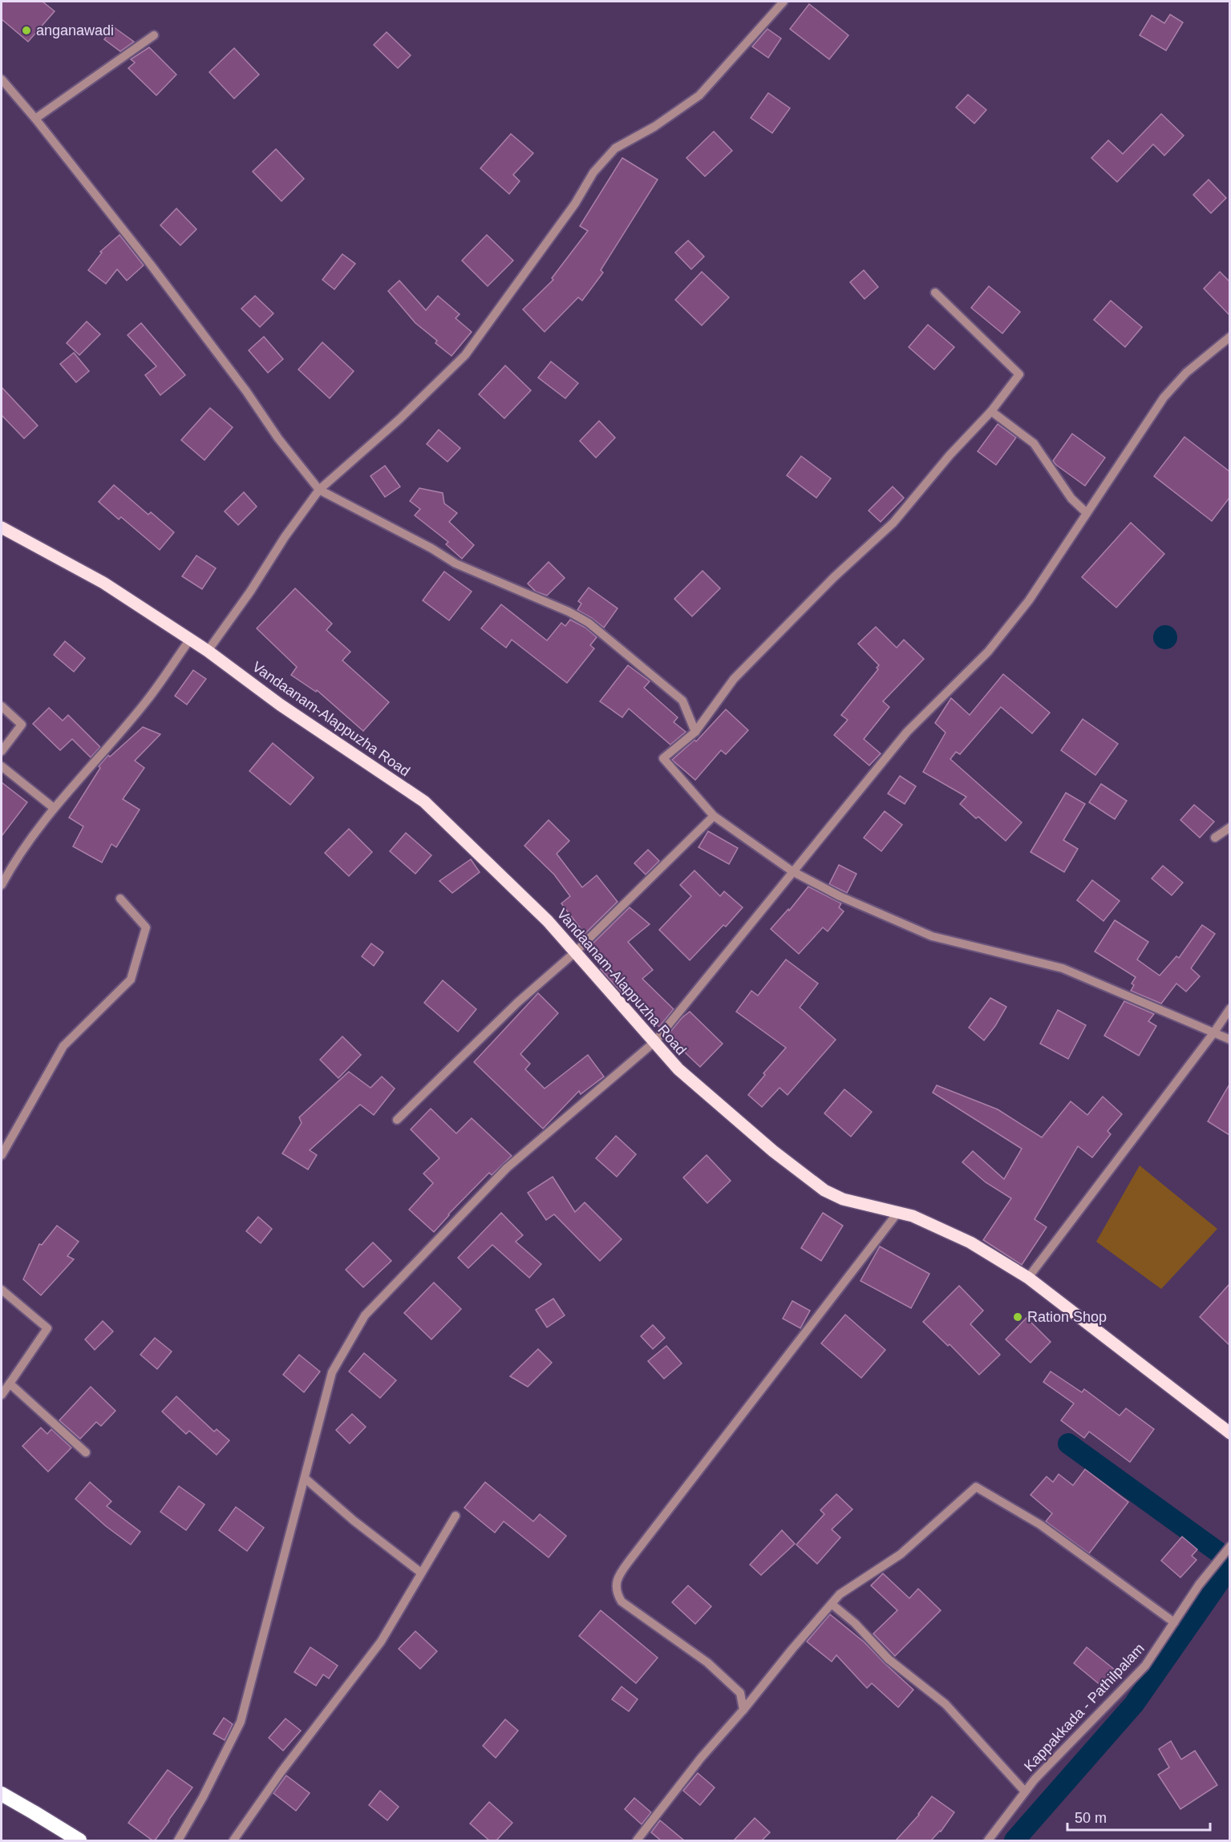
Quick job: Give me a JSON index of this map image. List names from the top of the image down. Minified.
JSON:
{"streets":{"main road":["Vandaanam-Alappuzha Road"],"street":["Kappakkada - Pathilpalam"]},"places":["anganawadi","Ration Shop"],"scale_bar":"50 m"}
